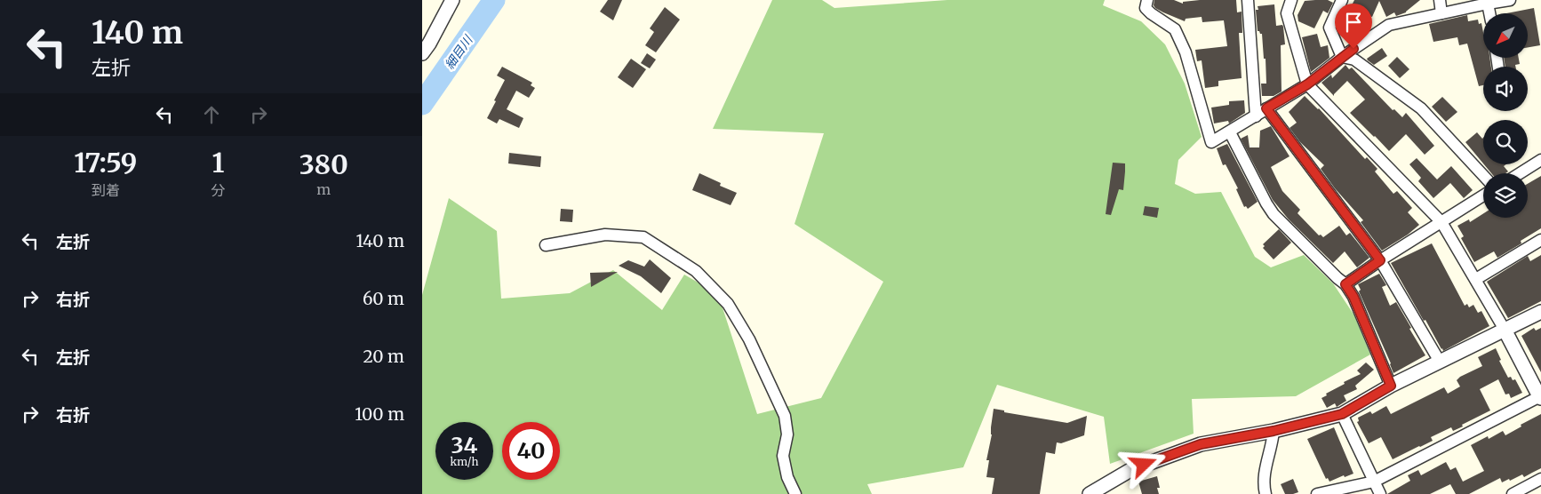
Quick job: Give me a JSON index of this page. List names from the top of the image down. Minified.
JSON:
{"water":["細目川"],"north":"bottom left","page":{"turn":["140 m","左折"],"eta":["17:59","到着","1","分","380","m"],"list":[{"name":"左折","value":"140 m"},{"name":"右折","value":"60 m"},{"name":"左折","value":"20 m"},{"name":"右折","value":"100 m"}],"speed":"34 km/h","limit":"40"}}
